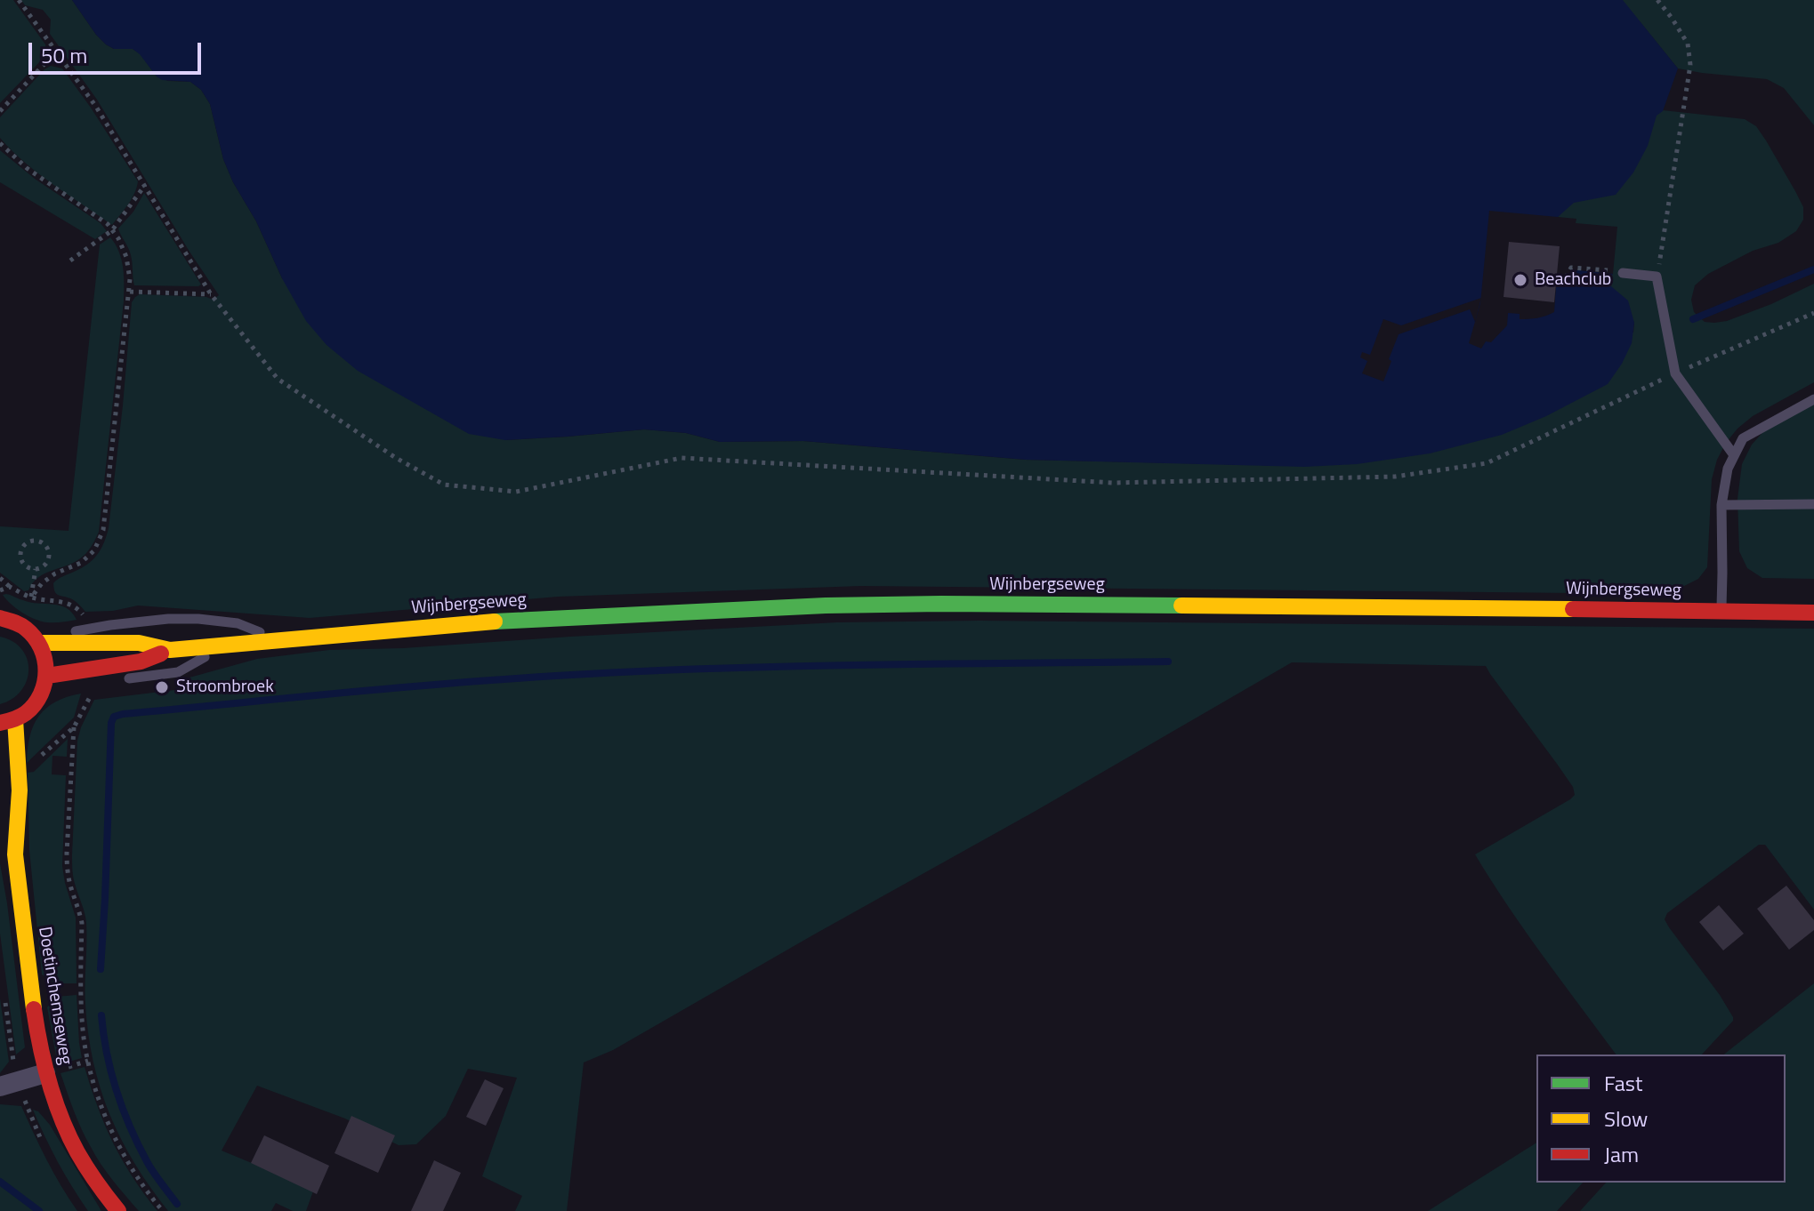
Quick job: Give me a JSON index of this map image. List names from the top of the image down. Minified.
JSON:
{"streets":{"main road":["Wijnbergseweg","Doetinchemseweg"]},"places":["Beachclub","Stroombroek"],"legend":["Fast","Slow","Jam"],"scale_bar":"50 m"}
